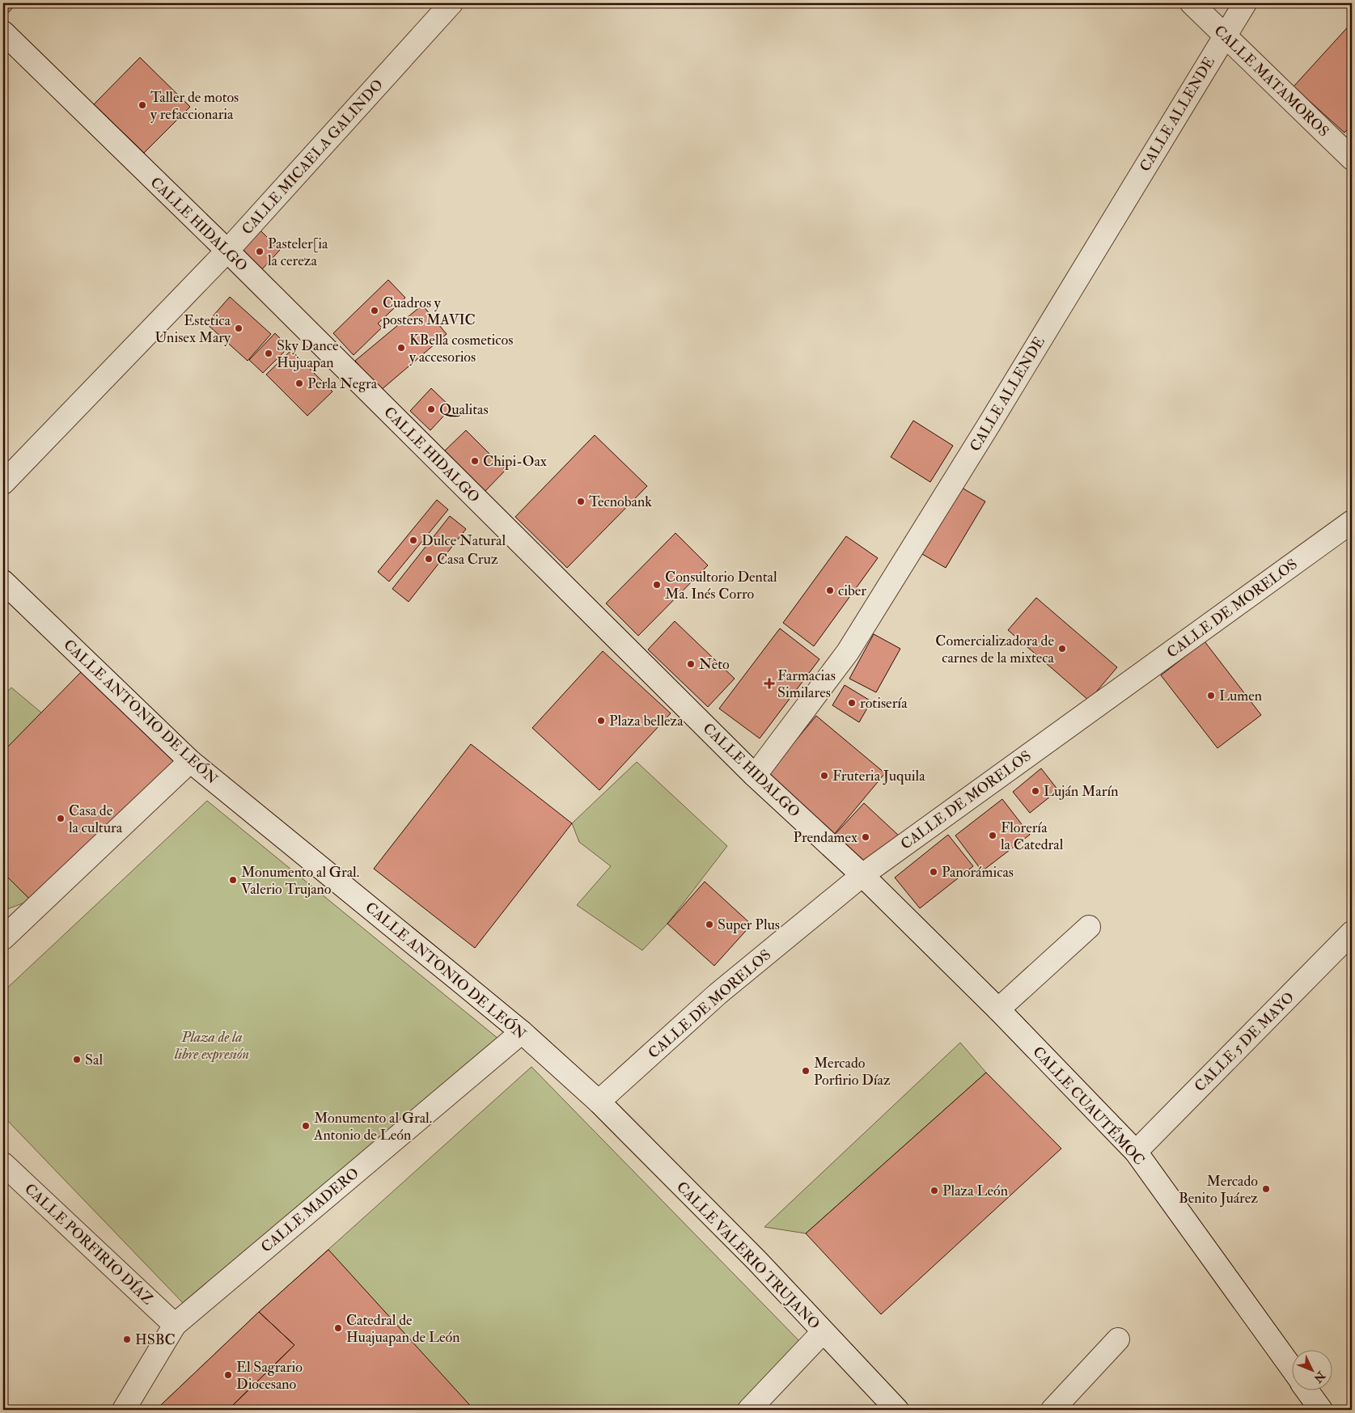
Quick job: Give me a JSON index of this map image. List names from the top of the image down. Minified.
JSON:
{"streets":{"street":["CALLE MATAMOROS","CALLE ALLENDE","CALLE MICAELA GALINDO","CALLE HIDALGO","CALLE DE MORELOS","CALLE ANTONIO DE LEÓN","CALLE 5 DE MAYO","CALLE CUAUTÉMOC","CALLE MADERO","CALLE PORFIRIO DÍAZ","CALLE VALERIO TRUJANO"]},"crossings":[["CALLE MATAMOROS","CALLE ALLENDE"],["CALLE ALLENDE","CALLE HIDALGO"],["CALLE MICAELA GALINDO","CALLE HIDALGO"],["CALLE HIDALGO","CALLE DE MORELOS"],["CALLE HIDALGO","CALLE CUAUTÉMOC"],["CALLE DE MORELOS","CALLE ANTONIO DE LEÓN"],["CALLE DE MORELOS","CALLE CUAUTÉMOC"],["CALLE DE MORELOS","CALLE VALERIO TRUJANO"],["CALLE ANTONIO DE LEÓN","CALLE MADERO"],["CALLE ANTONIO DE LEÓN","CALLE VALERIO TRUJANO"],["CALLE 5 DE MAYO","CALLE CUAUTÉMOC"],["CALLE MADERO","CALLE PORFIRIO DÍAZ"]],"parks":["Plaza de la libre expresión"],"places":{"other":["Taller de motos y refaccionaria","Pasteler[ia la cereza","Cuadros y posters MAVIC","Estetica Unisex Mary","KBella cosmeticos y accesorios","Sky Dance Hujuapan","Perla Negra","Qualitas","Chipi-Oax","Tecnobank","Dulce Natural","Casa Cruz","Consultorio Dental Ma. Inés Corro","ciber","Comercializadora de carnes de la mixteca","Neto","Lumen","rotisería","Plaza belleza","Fruteria Juquila","Luján Marín","Casa de la cultura","Florería la Catedral","Prendamex","Panorámicas","Monumento al Gral. Valerio Trujano","Super Plus","Sal","Mercado Porfirio Díaz","Monumento al Gral. Antonio de León","Mercado Benito Juárez","Plaza León","Catedral de Huajuapan de León","HSBC","El Sagrario Diocesano"],"health":["Farmacias Similares"]},"north":"bottom right"}
